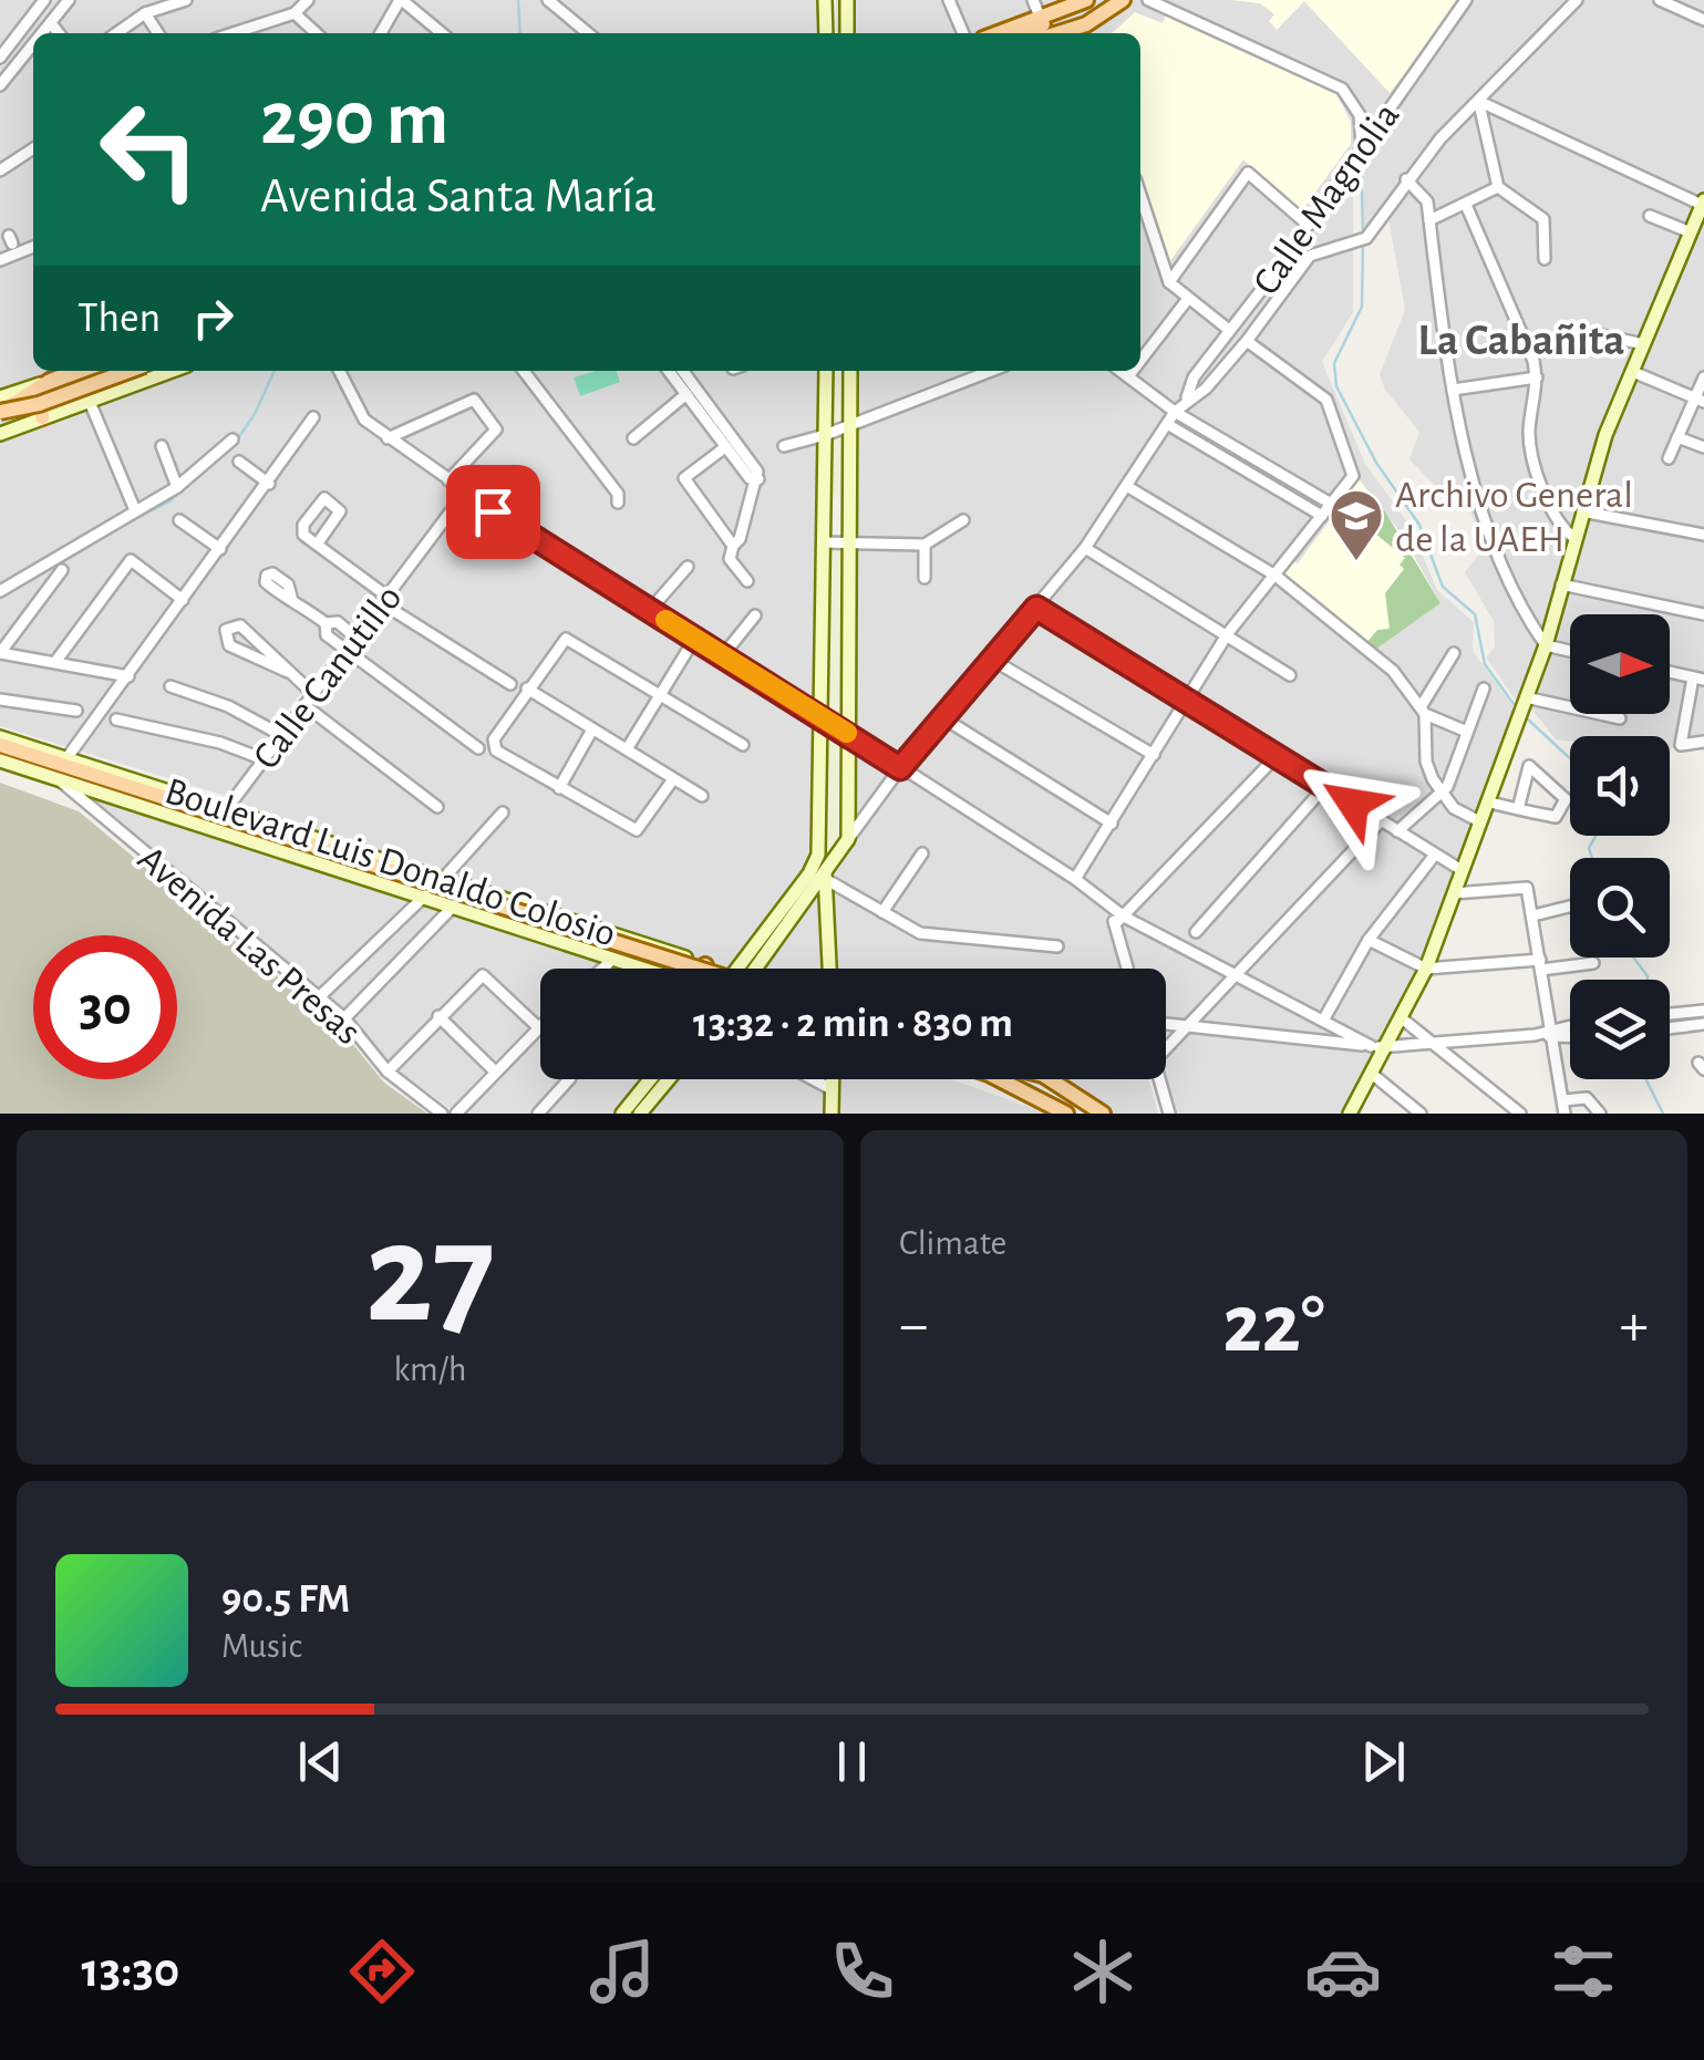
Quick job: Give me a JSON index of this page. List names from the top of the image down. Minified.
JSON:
{"streets":{"street":["Calle Magnolia","Calle Canutillo","Boulevard Luis Donaldo Colosio","Avenida Las Presas"]},"crossings":[["Calle Canutillo","Boulevard Luis Donaldo Colosio"],["Boulevard Luis Donaldo Colosio","Avenida Las Presas"]],"districts":["La Cabañita"],"places":{"school or university":["Archivo General de la UAEH"]},"north":"right","page":{"turn":["290 m","Avenida Santa María"],"then":"Then","limit":"30","trip":"13:32 · 2 min · 830 m","tile":[["27","km/h"],"Climate"],"heat":["−","22°","+"],"song":["90.5 FM","Music"],"tabs":"13:30"}}
